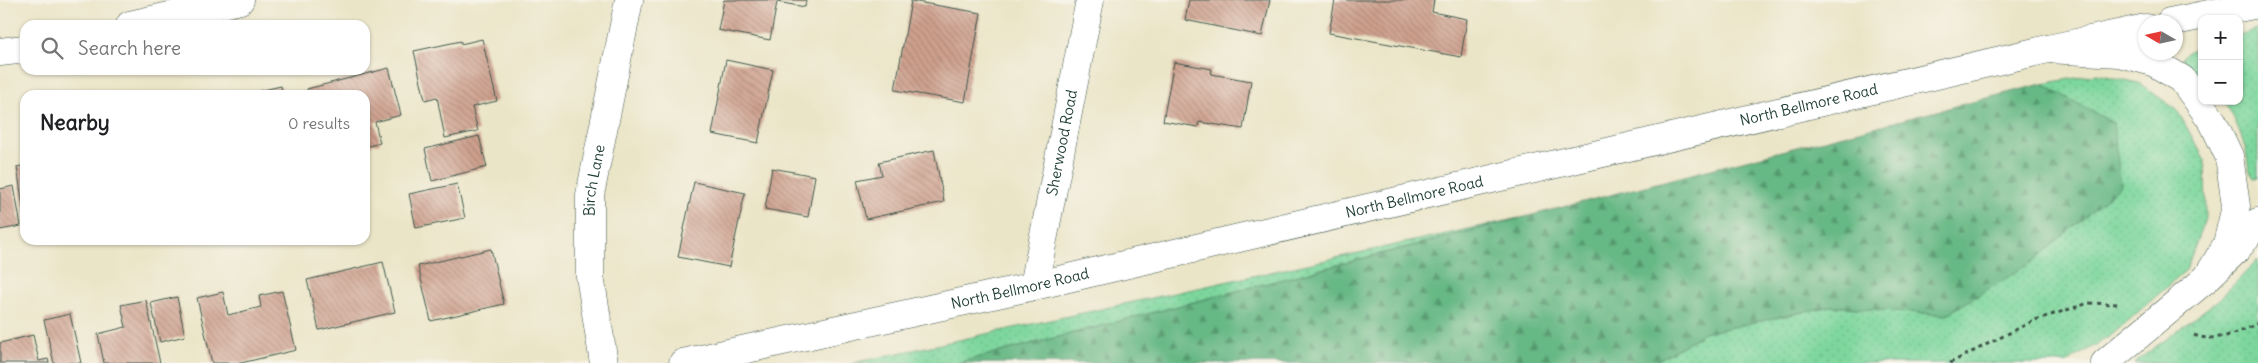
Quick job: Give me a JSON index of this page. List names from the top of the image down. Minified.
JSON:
{"streets":{"main road":["North Bellmore Road","Sherwood Road","Birch Lane"]},"crossings":[["North Bellmore Road","Sherwood Road"]],"north":"left","page":{"map_buttons":["+","−"],"search":"Search here","heading":["Nearby","0 results"]}}
